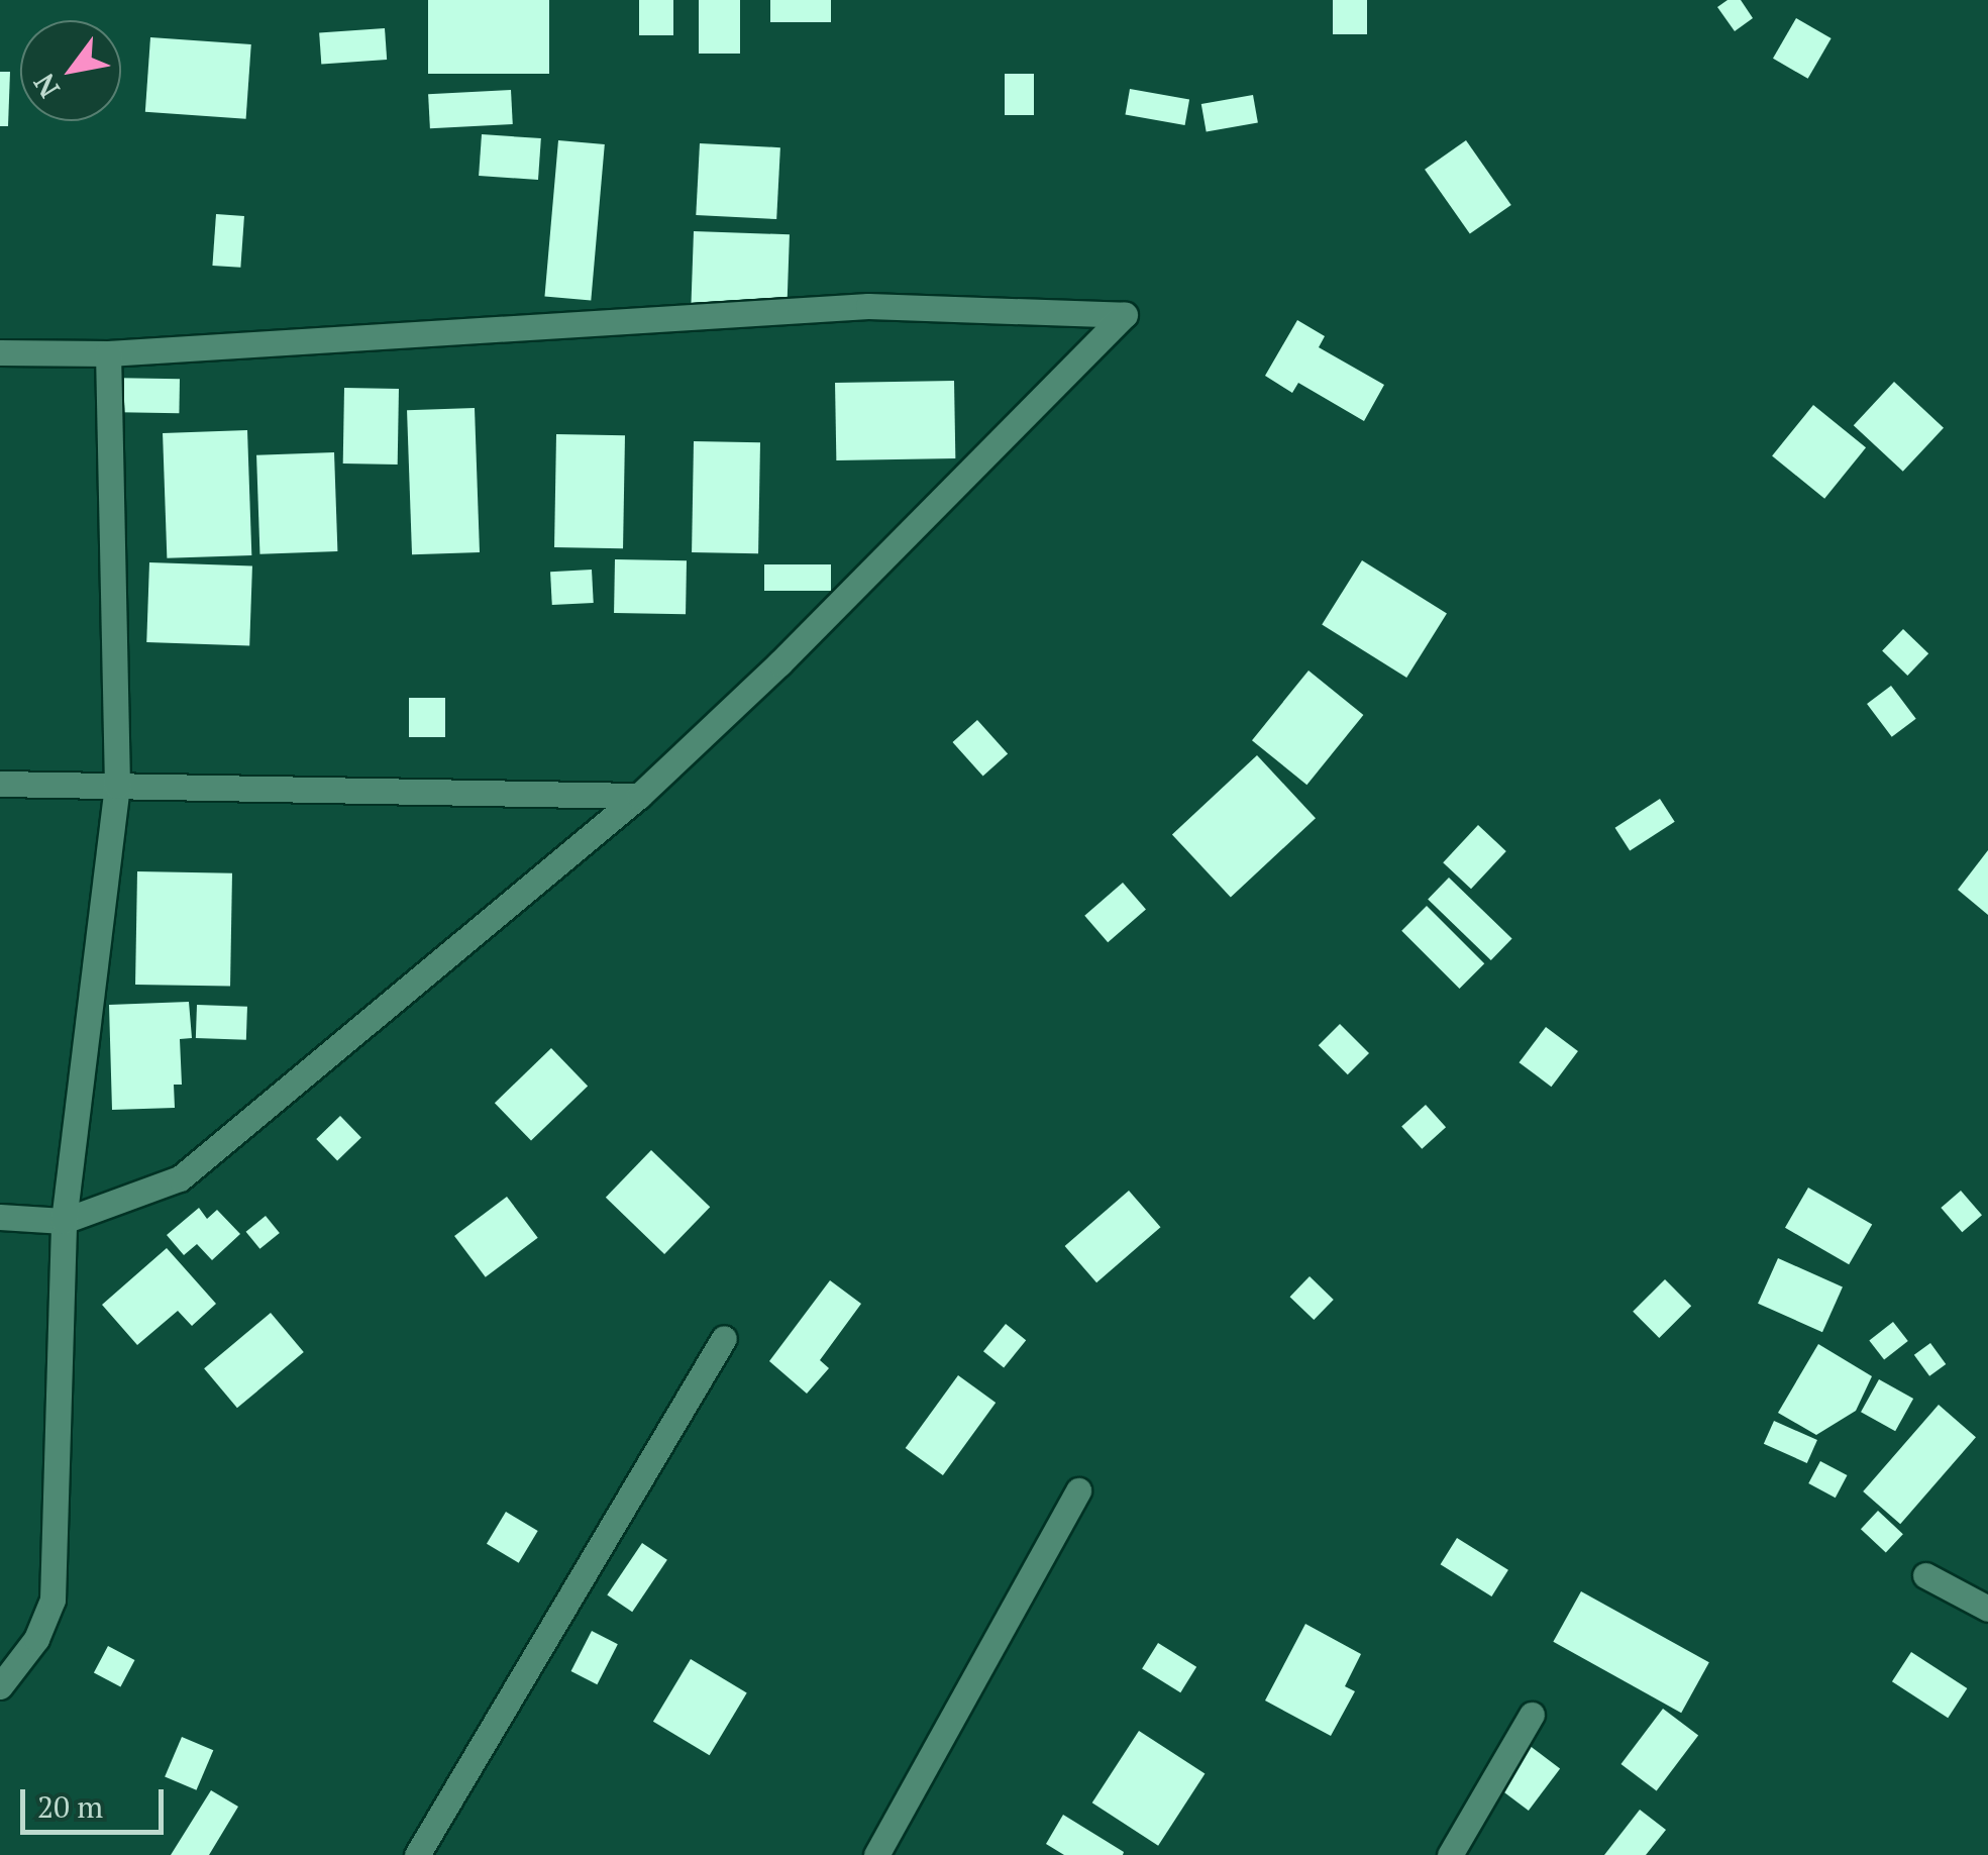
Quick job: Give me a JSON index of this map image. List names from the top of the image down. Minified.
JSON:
{"scale_bar":"20 m","north":"bottom left"}
